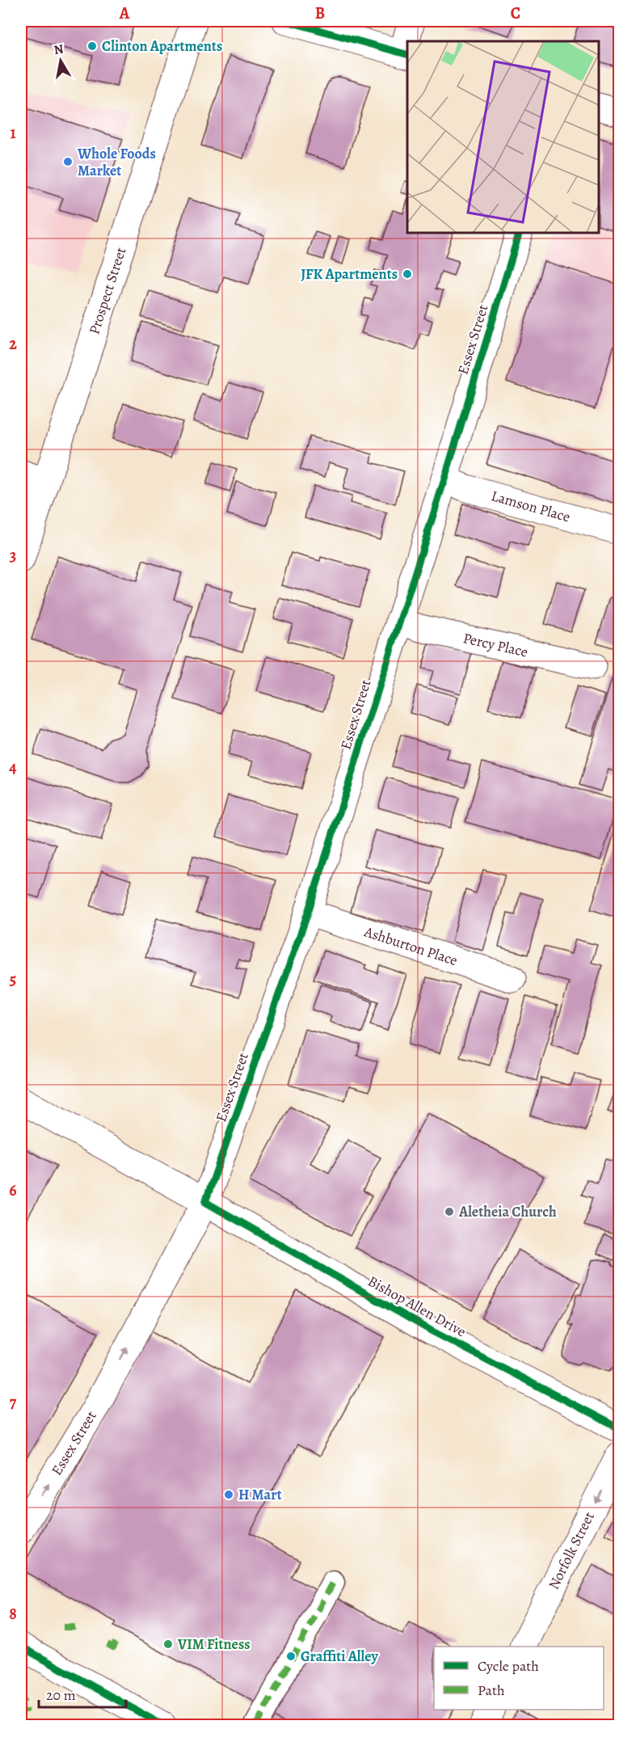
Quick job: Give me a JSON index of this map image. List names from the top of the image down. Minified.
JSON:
{"streets":{"street":["Prospect Street","Essex Street","Lamson Place","Percy Place","Ashburton Place","Bishop Allen Drive","Norfolk Street"]},"crossings":[["Essex Street","Lamson Place"],["Essex Street","Percy Place"],["Essex Street","Ashburton Place"],["Essex Street","Bishop Allen Drive"]],"one_way":["Norfolk Street"],"places":["Clinton Apartments","Whole Foods Market","JFK Apartments","Aletheia Church","H Mart","VIM Fitness","Graffiti Alley"],"legend":["Cycle path","Path"],"scale_bar":"20 m","north":"top","grid":{"columns":["A","B","C"],"rows":["1","2","3","4","5","6","7","8"]}}
